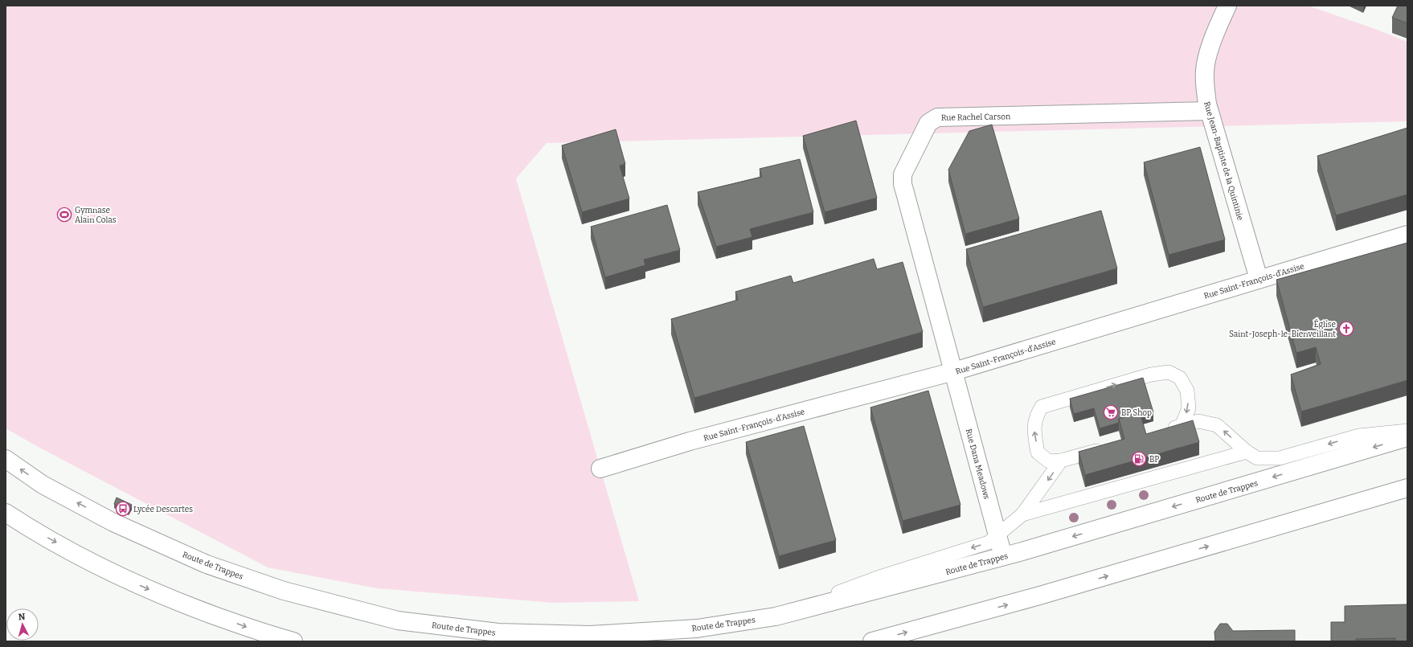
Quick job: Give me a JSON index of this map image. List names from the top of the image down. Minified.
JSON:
{"streets":{"main road":["Rue Rachel Carson","Rue Jean-Baptiste de la Quintinie","Rue Saint-François-d'Assise","Rue Dana Meadows","Route de Trappes"]},"crossings":[["Rue Rachel Carson","Rue Jean-Baptiste de la Quintinie"],["Rue Rachel Carson","Rue Saint-François-d'Assise"],["Rue Rachel Carson","Rue Dana Meadows"],["Rue Jean-Baptiste de la Quintinie","Rue Saint-François-d'Assise"],["Rue Saint-François-d'Assise","Rue Dana Meadows"],["Rue Dana Meadows","Route de Trappes"]],"places":{"sports":["Gymnase Alain Colas"],"church":["Église Saint-Joseph-le-Bienveillant"],"supermarket":["BP Shop"],"fuel station":["BP"],"bus stop":["Lycée Descartes"]},"north":"top"}
